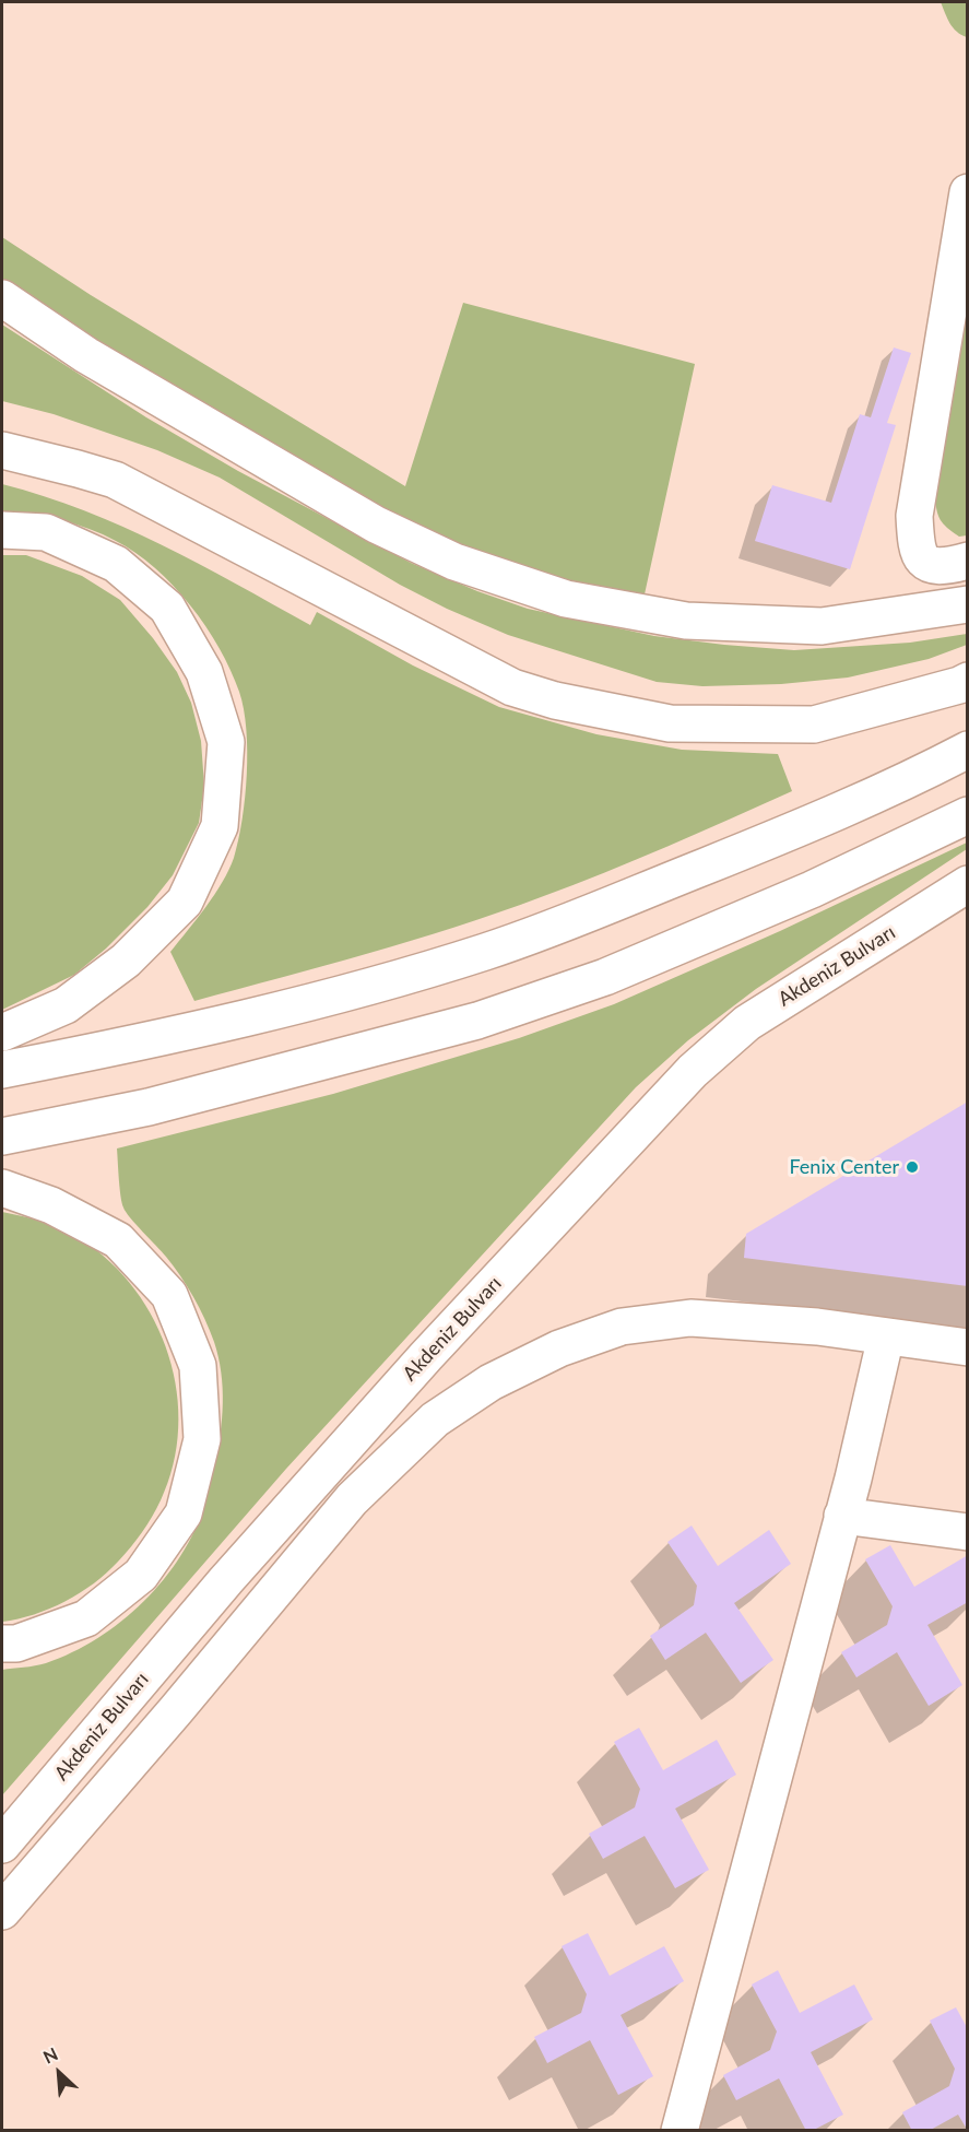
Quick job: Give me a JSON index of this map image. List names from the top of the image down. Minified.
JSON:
{"streets":{"main road":["Akdeniz Bulvarı"]},"places":["Fenix Center"],"north":"top left"}
